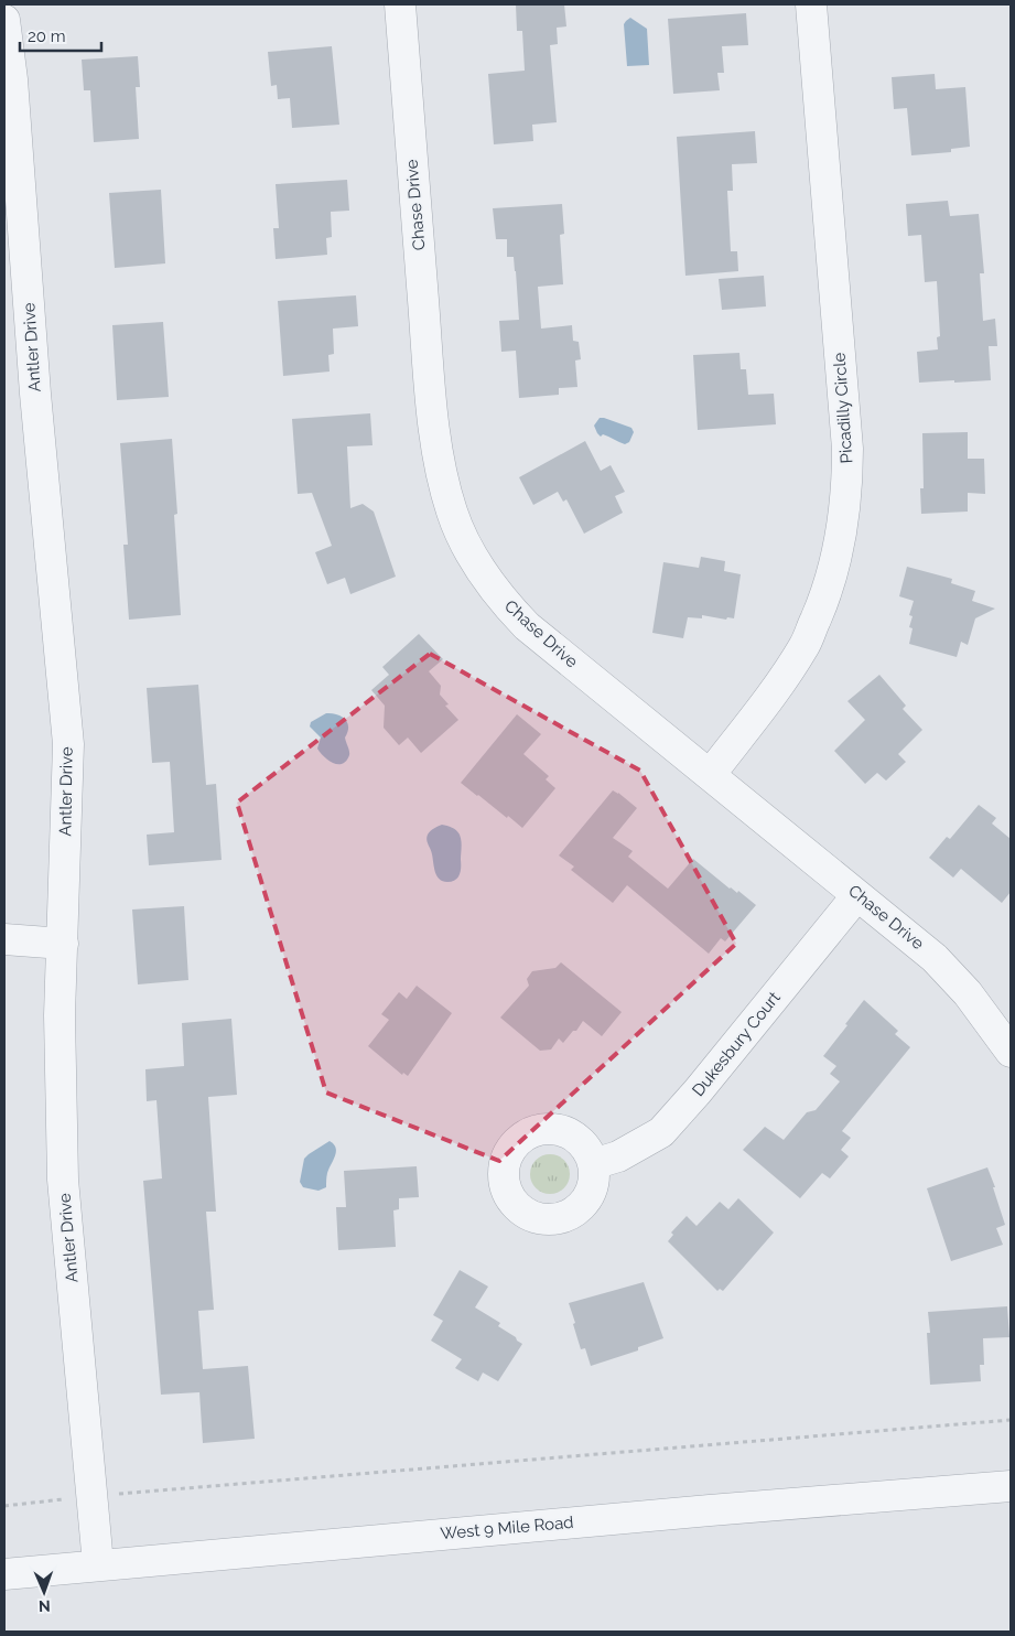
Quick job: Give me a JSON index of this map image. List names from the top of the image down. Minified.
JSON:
{"streets":{"street":["Chase Drive","Antler Drive","Picadilly Circle","Dukesbury Court","West 9 Mile Road"]},"crossings":[["Chase Drive","Picadilly Circle"],["Chase Drive","Dukesbury Court"],["Antler Drive","West 9 Mile Road"]],"scale_bar":"20 m","north":"bottom"}
